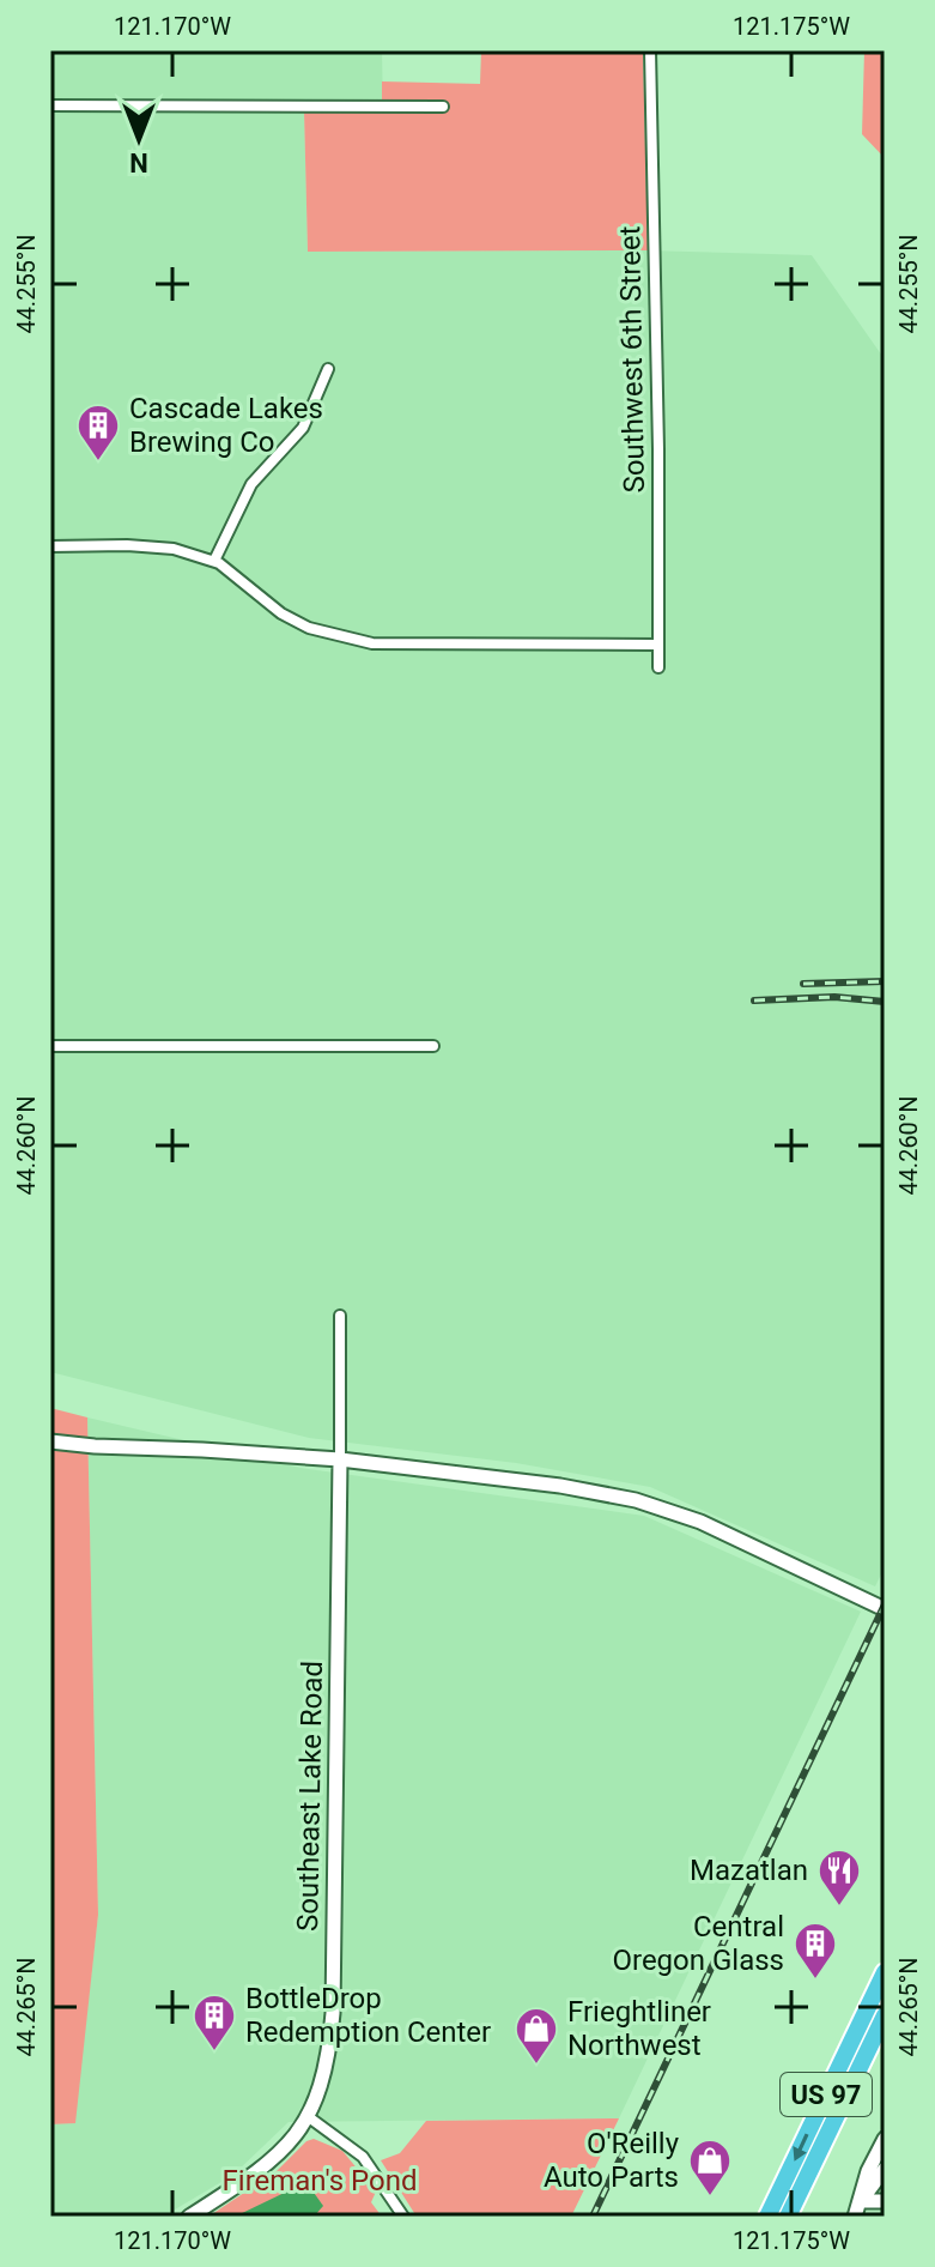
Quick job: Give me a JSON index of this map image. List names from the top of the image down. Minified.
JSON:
{"streets":{"highway":["US 97"],"main road":["Southeast Lake Road"],"street":["Southwest 6th Street"]},"parks":["Fireman's Pond"],"places":{"building":["Cascade Lakes Brewing Co","Central Oregon Glass","BottleDrop Redemption Center"],"restaurant":["Mazatlan"],"shop":["Frieghtliner Northwest","O'Reilly Auto Parts"]},"north":"bottom","coordinates":["121.170°W","121.175°W","44.255°N","44.260°N","44.265°N"]}
